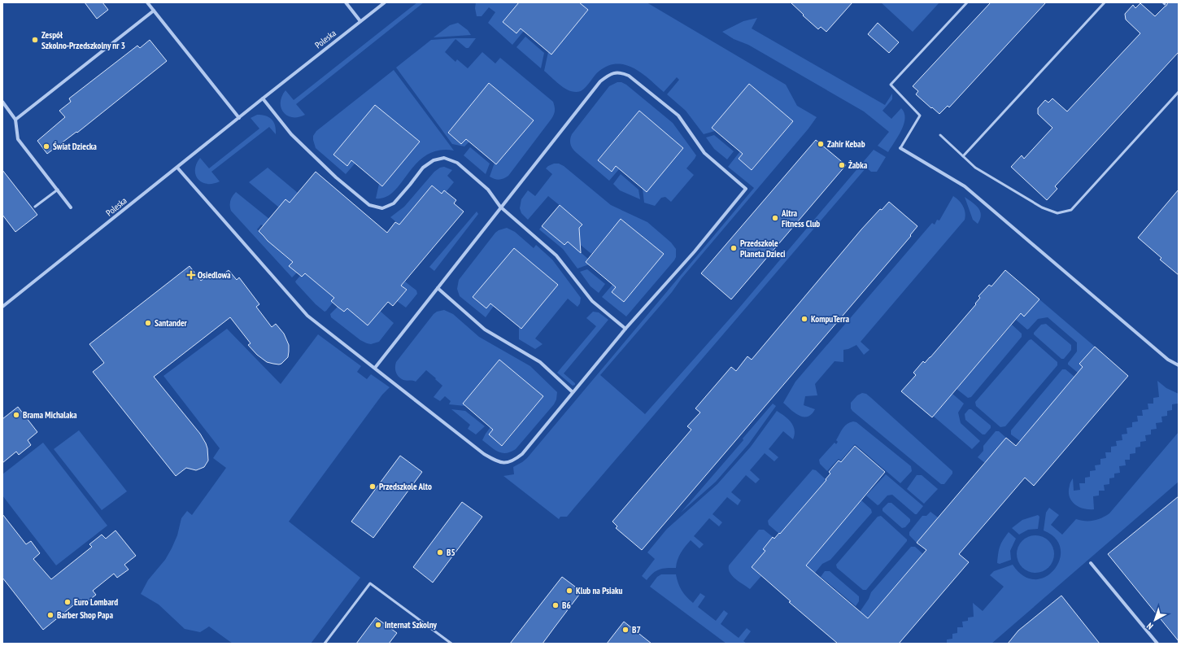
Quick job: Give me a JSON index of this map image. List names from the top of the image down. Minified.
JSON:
{"streets":{"street":["Poleska"]},"places":{"other":["Zespół Szkolno-Przedszkolny nr 3","Zahir Kebab","Świat Dziecka","Żabka","Altra Fitness Club","Przedszkole Planeta Dzieci","KompuTerra","Santander","Brama Michalaka","Przedszkole Alto","B5","Klub na Psiaku","Euro Lombard","B6","Barber Shop Papa","Internat Szkolny","B7"],"health":["Osiedlowa"]},"north":"bottom left"}
